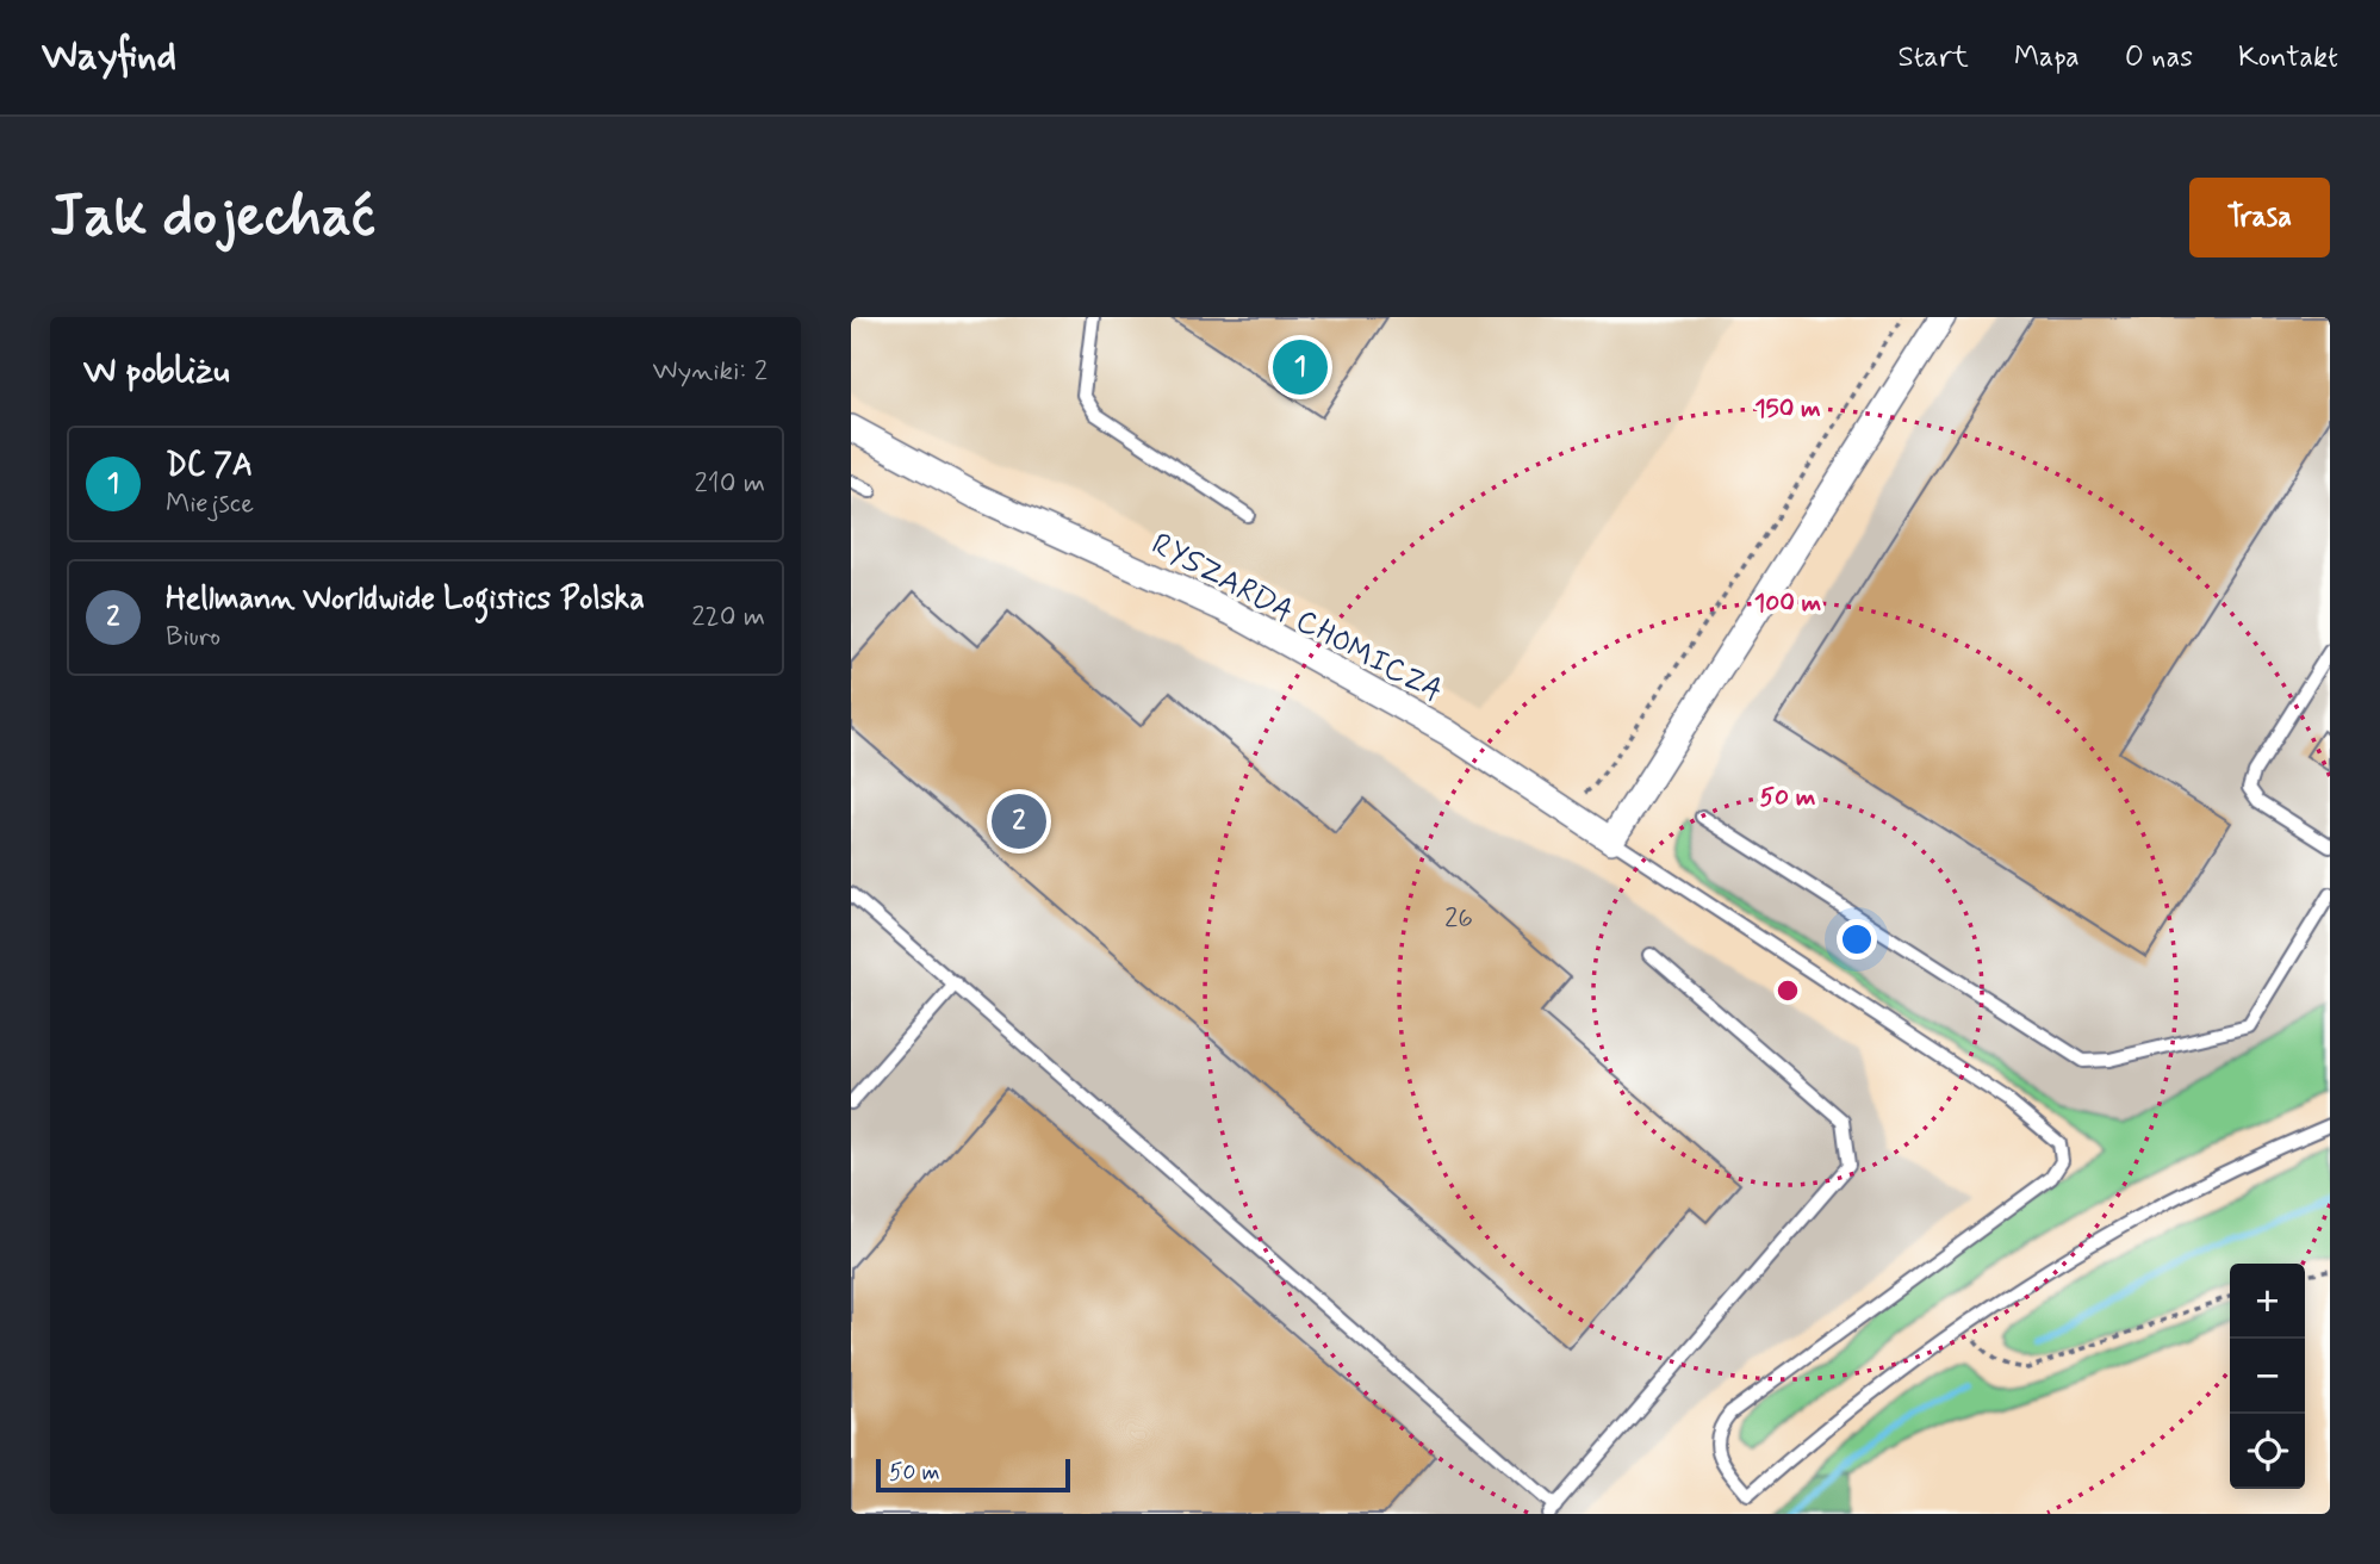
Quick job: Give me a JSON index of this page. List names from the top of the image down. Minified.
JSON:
{"streets":{"street":["RYSZARDA CHOMICZA"]},"house_numbers":["26"],"scale_bar":"50 m","page":{"header":"Wayfind","nav":["Start","Mapa","O nas","Kontakt"],"buttons":"Trasa","title":"Jak dojechać","heading":["W pobliżu","Wyniki: 2"],"pins":["1","2"],"list":[{"mark":"1","name":"DC 7A","note":"Miejsce","value":"210 m"},{"mark":"2","name":"Hellmann Worldwide Logistics Polska","note":"Biuro","value":"220 m"}],"map_buttons":["+","−"],"scale":"50 m"},"rings":["150 m","100 m","50 m"]}
